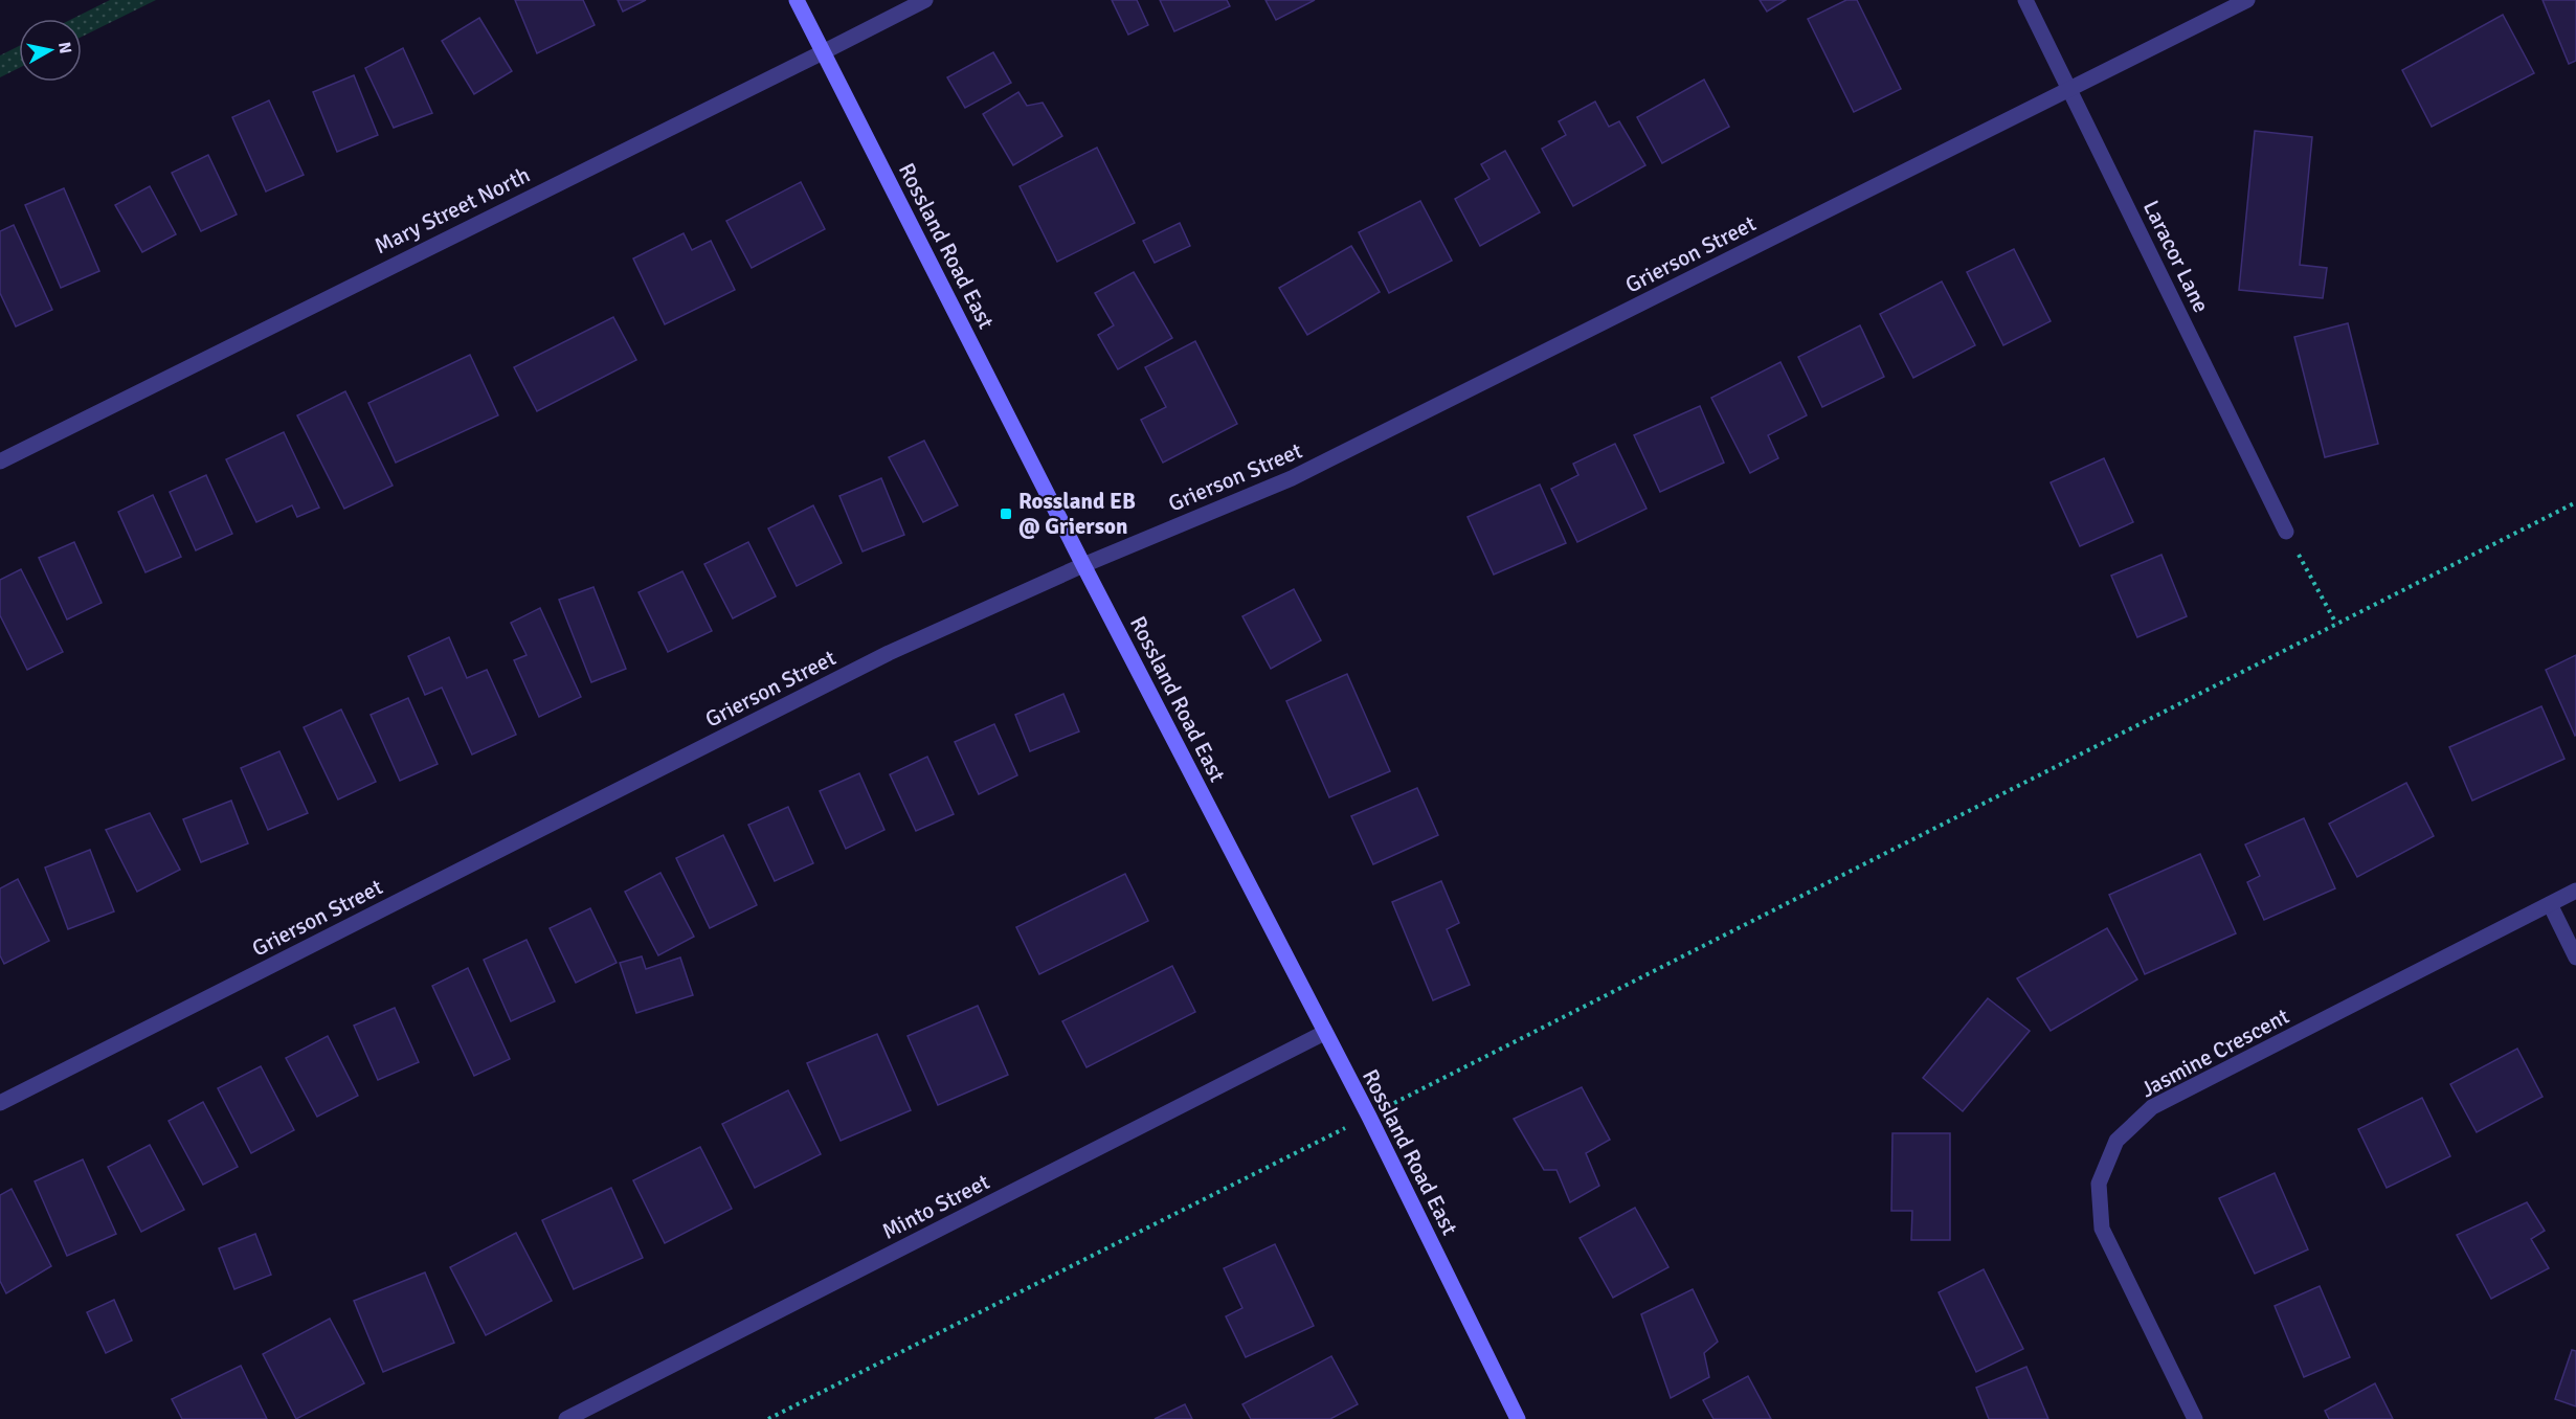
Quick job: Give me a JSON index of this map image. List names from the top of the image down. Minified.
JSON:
{"streets":{"main road":["Rossland Road East"],"street":["Mary Street North","Grierson Street","Laracor Lane","Jasmine Crescent","Minto Street"]},"crossings":[["Mary Street North","Rossland Road East"],["Rossland Road East","Grierson Street"],["Rossland Road East","Minto Street"],["Grierson Street","Laracor Lane"]],"places":{"transit":["Rossland EB @ Grierson"]},"north":"right"}
